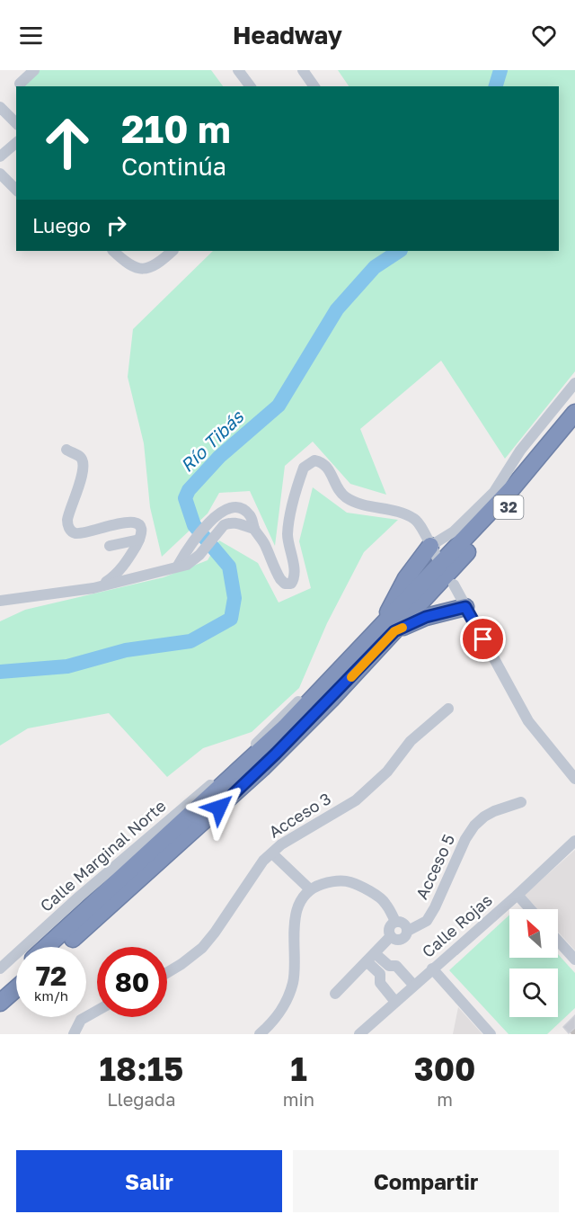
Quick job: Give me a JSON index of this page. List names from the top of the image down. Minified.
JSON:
{"streets":{"highway":["32"],"street":["Acceso 3","Calle Marginal Norte","Acceso 5","Calle Rojas"]},"crossings":[["32","Calle Marginal Norte"]],"water":["Río Tibás"],"north":"top left","page":{"header":"Headway","turn":["210 m","Continúa"],"then":"Luego","speed":"72 km/h","limit":"80","eta":["18:15","Llegada","1","min","300","m"],"buttons":["Salir","Compartir"]}}
